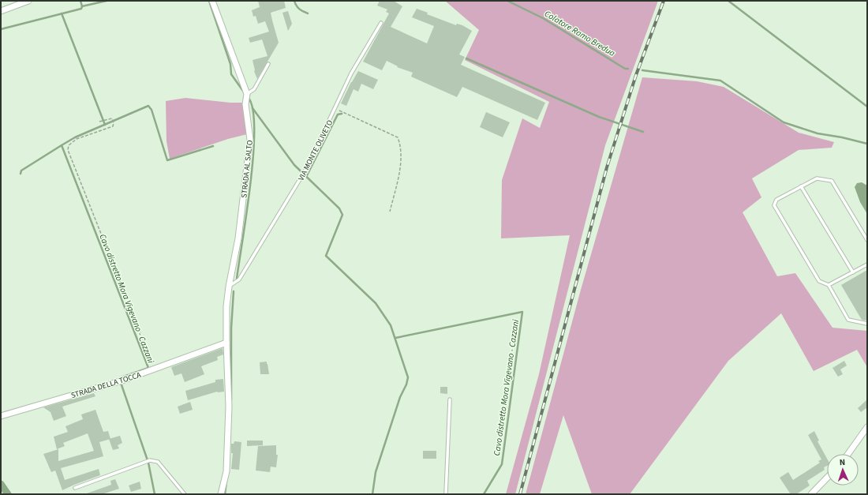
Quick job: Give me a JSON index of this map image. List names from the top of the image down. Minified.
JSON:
{"streets":{"street":["STRADA AL SALTO","STRADA DELLA TOCCA"],"lane":["VIA MONTE OLIVETO"]},"crossings":[["VIA MONTE OLIVETO","STRADA AL SALTO"],["STRADA AL SALTO","STRADA DELLA TOCCA"]],"water":["Colatore Ramo Bredua","Cavo distretto Mora Vigevano - Cazzani"],"north":"top"}
